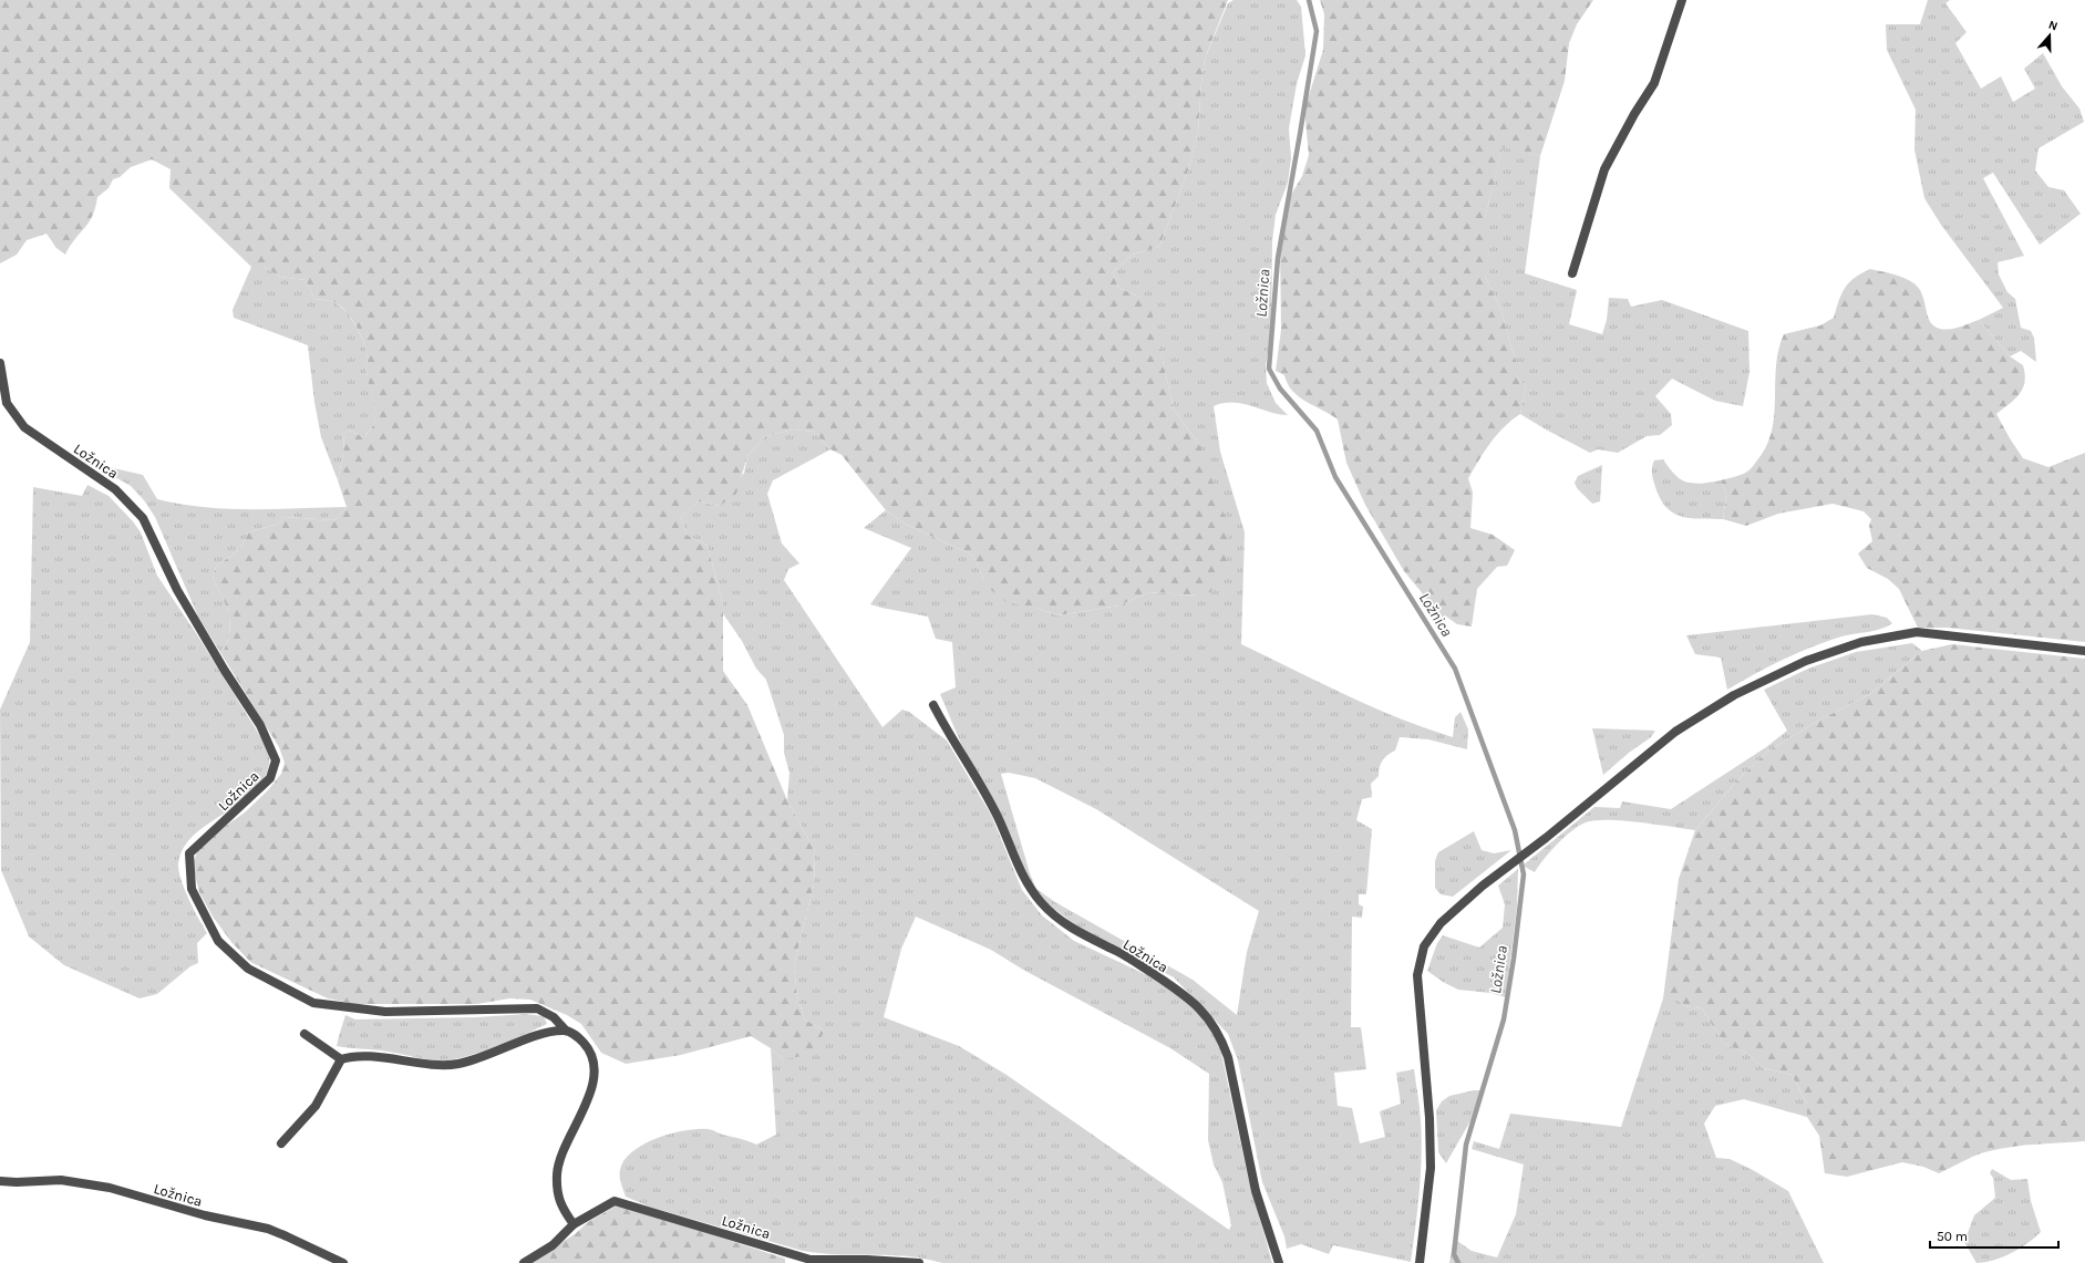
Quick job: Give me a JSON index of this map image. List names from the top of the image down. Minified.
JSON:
{"streets":{"street":["Ložnica"]},"water":["Ložnica"],"scale_bar":"50 m","north":"top"}
